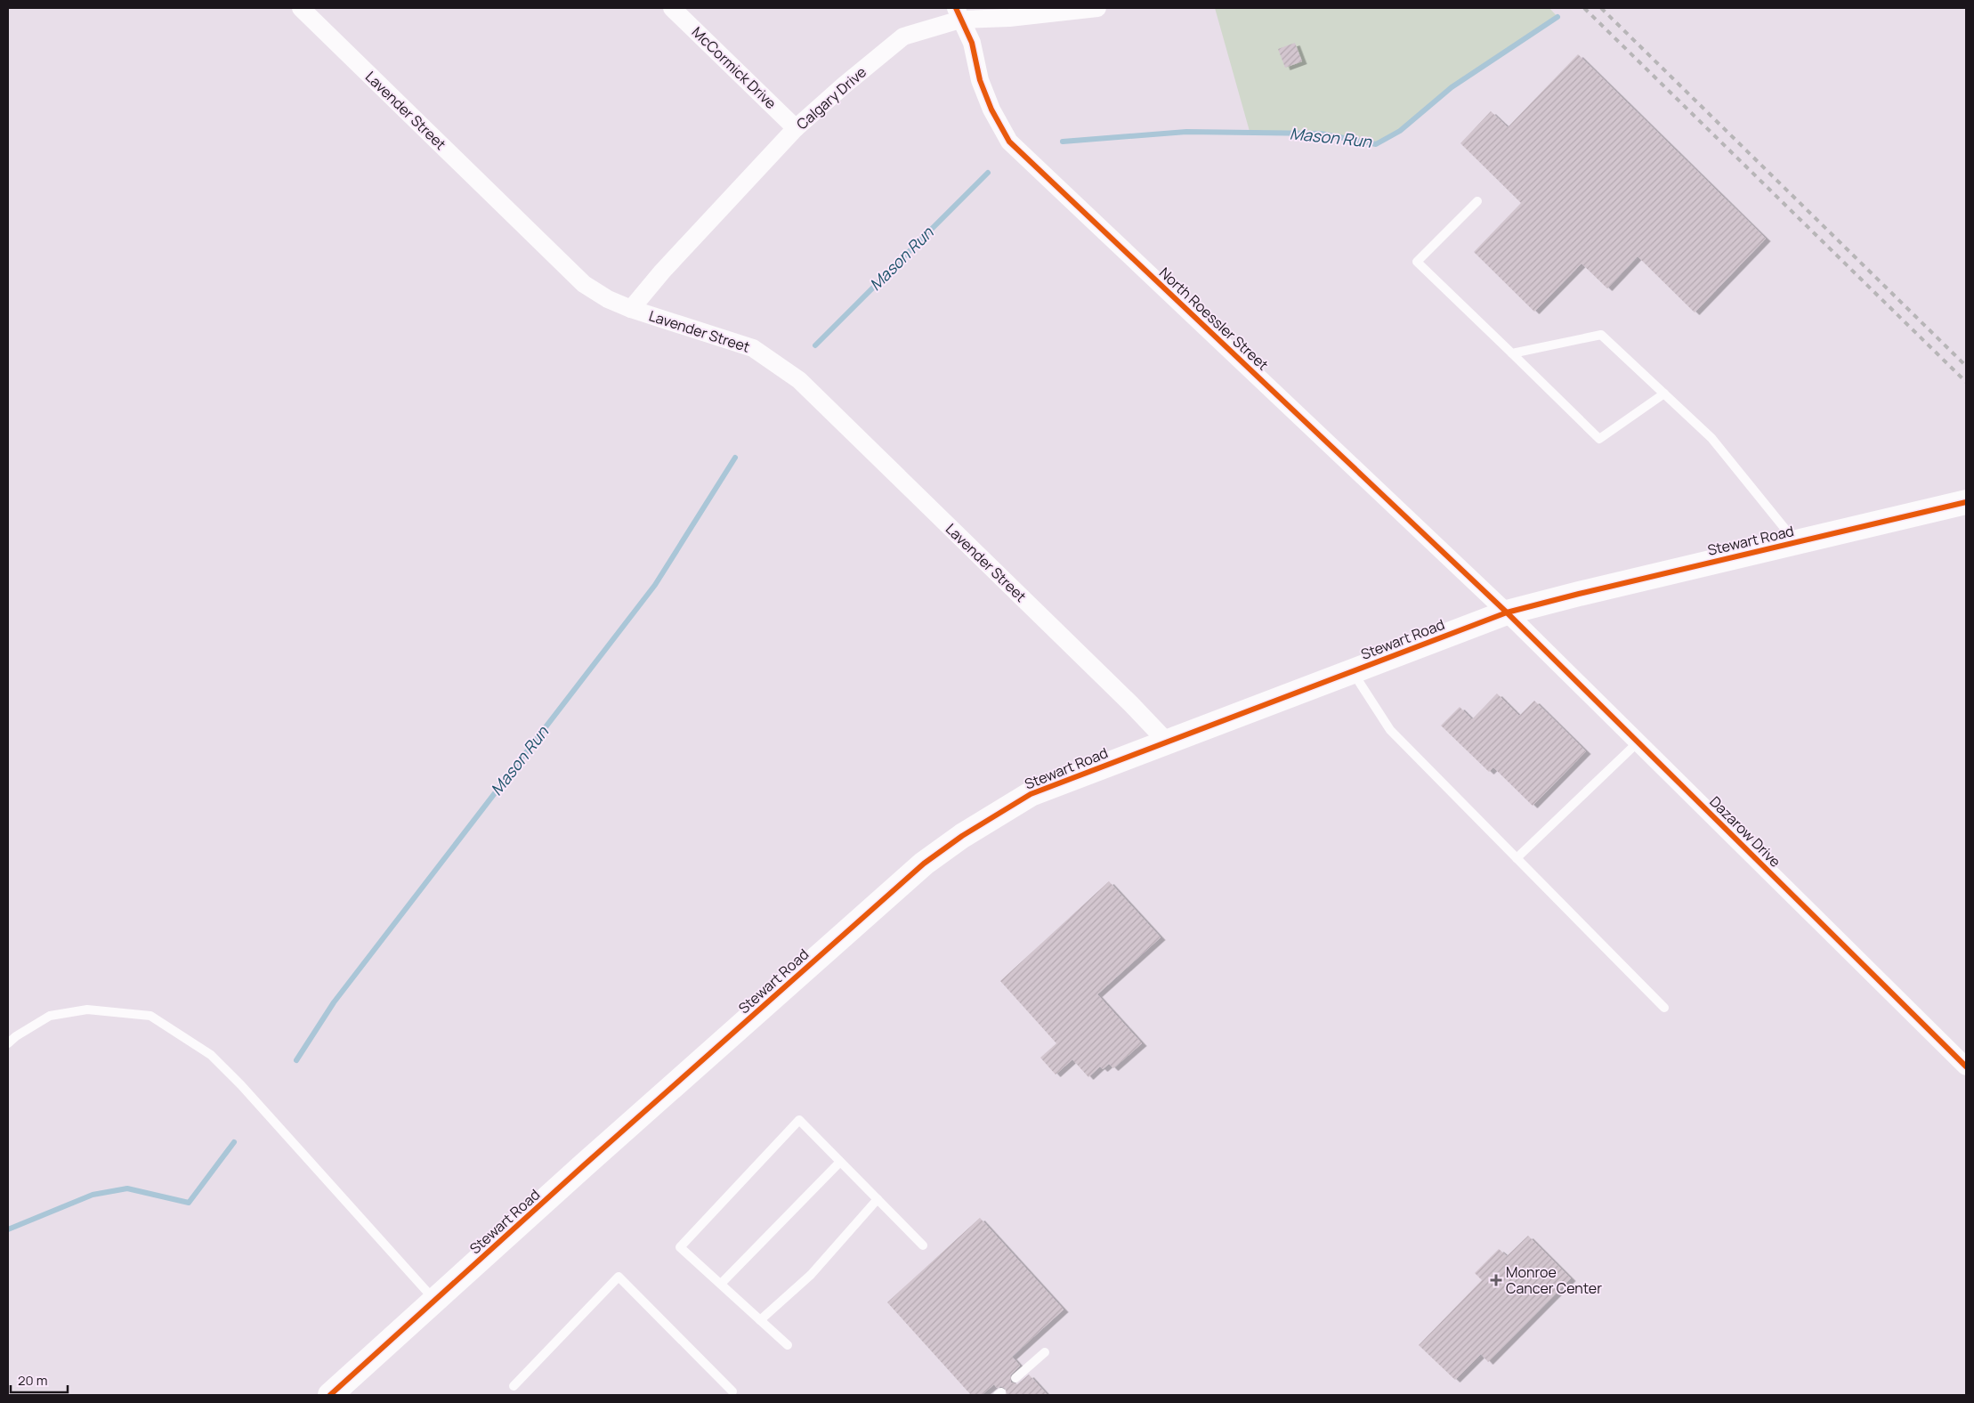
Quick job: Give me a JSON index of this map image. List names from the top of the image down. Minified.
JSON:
{"streets":{"street":["McCormick Drive","Calgary Drive","Lavender Street","North Roessler Street","Stewart Road","Dazarow Drive"]},"crossings":[["McCormick Drive","Calgary Drive"],["Calgary Drive","Lavender Street"],["Calgary Drive","North Roessler Street"],["Lavender Street","Stewart Road"],["North Roessler Street","Stewart Road"],["North Roessler Street","Dazarow Drive"],["Stewart Road","Dazarow Drive"]],"water":["Mason Run"],"places":{"health":["Monroe Cancer Center"]},"scale_bar":"20 m"}
